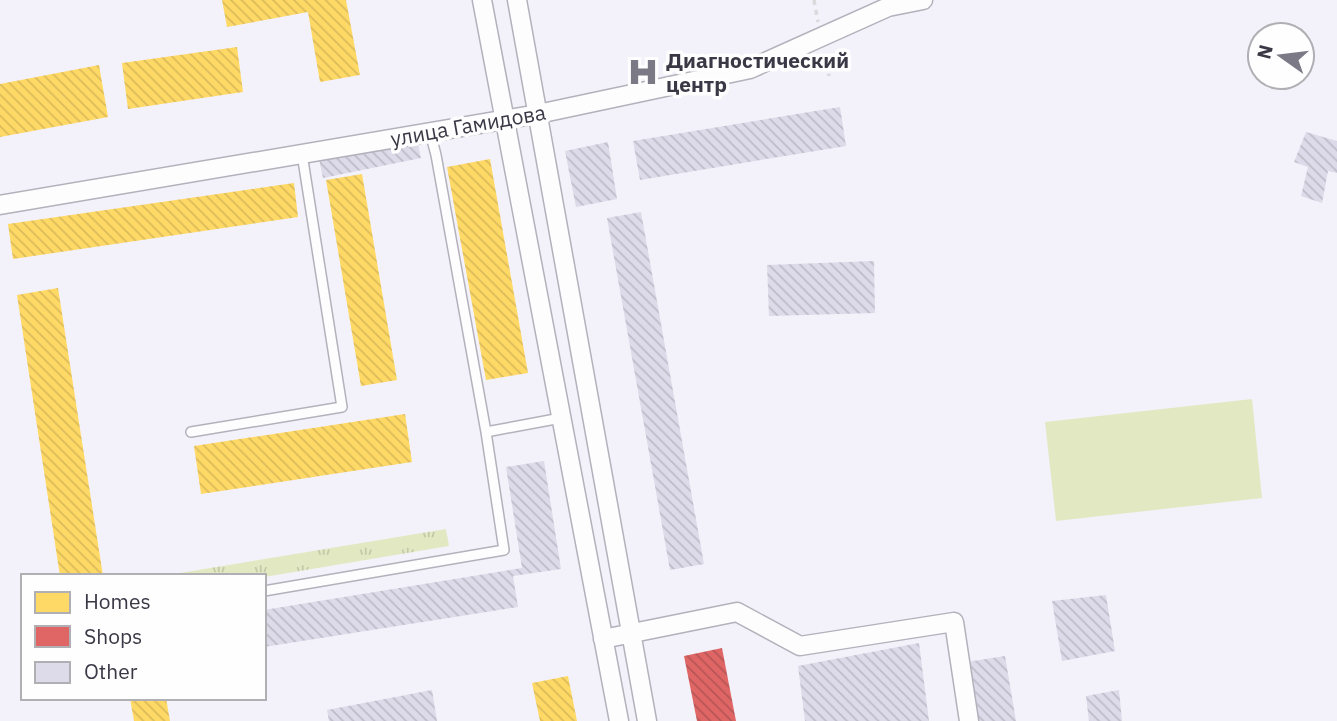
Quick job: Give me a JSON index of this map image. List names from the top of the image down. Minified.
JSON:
{"streets":{"street":["улица Гамидова"]},"places":{"hospital":["Диагностический центр"]},"legend":["Homes","Shops","Other"],"north":"left"}
